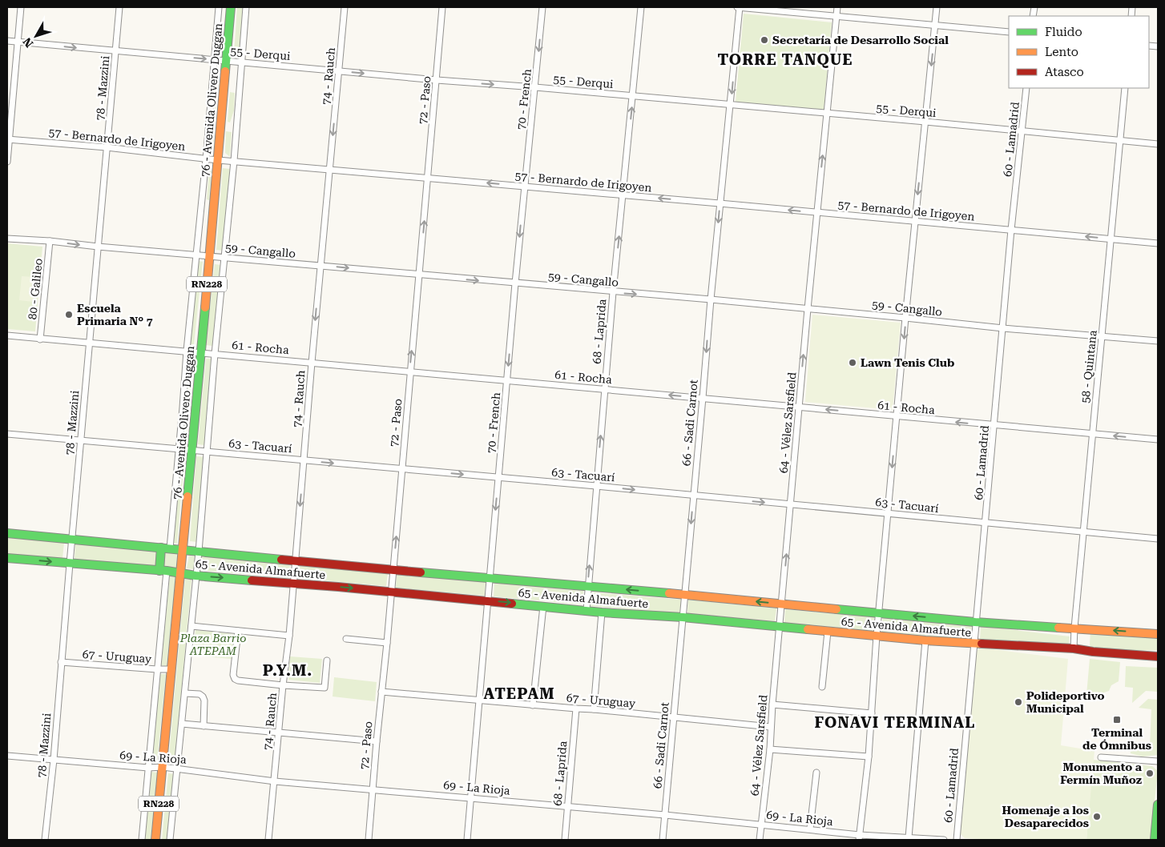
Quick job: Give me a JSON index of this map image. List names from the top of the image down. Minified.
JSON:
{"streets":{"main road":["76 - Avenida Olivero Duggan","RN228","65 - Avenida Almafuerte"],"street":["55 - Derqui","74 - Rauch","78 - Mazzini","70 - French","72 - Paso","57 - Bernardo de Irigoyen","60 - Lamadrid","59 - Cangallo","80 - Galileo","68 - Laprida","61 - Rocha","58 - Quintana","66 - Sadi Carnot","64 - Vélez Sarsfield","63 - Tacuarí","67 - Uruguay","69 - La Rioja"]},"crossings":[["55 - Derqui","74 - Rauch"],["55 - Derqui","78 - Mazzini"],["55 - Derqui","70 - French"],["55 - Derqui","76 - Avenida Olivero Duggan"],["55 - Derqui","72 - Paso"],["55 - Derqui","60 - Lamadrid"],["55 - Derqui","68 - Laprida"],["55 - Derqui","58 - Quintana"],["55 - Derqui","66 - Sadi Carnot"],["55 - Derqui","64 - Vélez Sarsfield"],["74 - Rauch","57 - Bernardo de Irigoyen"],["74 - Rauch","59 - Cangallo"],["74 - Rauch","61 - Rocha"],["74 - Rauch","63 - Tacuarí"],["74 - Rauch","65 - Avenida Almafuerte"],["74 - Rauch","69 - La Rioja"],["78 - Mazzini","57 - Bernardo de Irigoyen"],["78 - Mazzini","59 - Cangallo"],["78 - Mazzini","61 - Rocha"],["78 - Mazzini","63 - Tacuarí"],["78 - Mazzini","65 - Avenida Almafuerte"],["78 - Mazzini","67 - Uruguay"],["78 - Mazzini","69 - La Rioja"],["70 - French","57 - Bernardo de Irigoyen"],["70 - French","59 - Cangallo"],["70 - French","61 - Rocha"],["70 - French","63 - Tacuarí"],["70 - French","65 - Avenida Almafuerte"],["70 - French","67 - Uruguay"],["70 - French","69 - La Rioja"],["76 - Avenida Olivero Duggan","57 - Bernardo de Irigoyen"],["76 - Avenida Olivero Duggan","59 - Cangallo"],["76 - Avenida Olivero Duggan","61 - Rocha"],["76 - Avenida Olivero Duggan","63 - Tacuarí"],["76 - Avenida Olivero Duggan","65 - Avenida Almafuerte"],["76 - Avenida Olivero Duggan","67 - Uruguay"],["76 - Avenida Olivero Duggan","69 - La Rioja"],["72 - Paso","57 - Bernardo de Irigoyen"],["72 - Paso","59 - Cangallo"],["72 - Paso","61 - Rocha"],["72 - Paso","63 - Tacuarí"],["72 - Paso","65 - Avenida Almafuerte"],["72 - Paso","67 - Uruguay"],["72 - Paso","69 - La Rioja"],["57 - Bernardo de Irigoyen","60 - Lamadrid"],["57 - Bernardo de Irigoyen","68 - Laprida"],["57 - Bernardo de Irigoyen","58 - Quintana"],["57 - Bernardo de Irigoyen","66 - Sadi Carnot"],["57 - Bernardo de Irigoyen","64 - Vélez Sarsfield"],["60 - Lamadrid","59 - Cangallo"],["60 - Lamadrid","61 - Rocha"],["60 - Lamadrid","63 - Tacuarí"],["60 - Lamadrid","65 - Avenida Almafuerte"],["59 - Cangallo","80 - Galileo"],["59 - Cangallo","68 - Laprida"],["59 - Cangallo","58 - Quintana"],["59 - Cangallo","66 - Sadi Carnot"],["59 - Cangallo","64 - Vélez Sarsfield"],["80 - Galileo","61 - Rocha"],["68 - Laprida","61 - Rocha"],["68 - Laprida","63 - Tacuarí"],["68 - Laprida","65 - Avenida Almafuerte"],["68 - Laprida","67 - Uruguay"],["68 - Laprida","69 - La Rioja"],["61 - Rocha","58 - Quintana"],["61 - Rocha","66 - Sadi Carnot"],["61 - Rocha","64 - Vélez Sarsfield"],["58 - Quintana","63 - Tacuarí"],["58 - Quintana","65 - Avenida Almafuerte"],["66 - Sadi Carnot","63 - Tacuarí"],["66 - Sadi Carnot","65 - Avenida Almafuerte"],["66 - Sadi Carnot","67 - Uruguay"],["66 - Sadi Carnot","69 - La Rioja"],["64 - Vélez Sarsfield","63 - Tacuarí"],["64 - Vélez Sarsfield","65 - Avenida Almafuerte"],["64 - Vélez Sarsfield","67 - Uruguay"],["64 - Vélez Sarsfield","69 - La Rioja"]],"one_way":["74 - Rauch","70 - French","72 - Paso","68 - Laprida","66 - Sadi Carnot","64 - Vélez Sarsfield"],"districts":["TORRE TANQUE","P.Y.M.","ATEPAM","FONAVI TERMINAL"],"parks":["Plaza Barrio ATEPAM"],"places":{"other":["Secretaría de Desarrollo Social","Escuela Primaria N° 7","Lawn Tenis Club","Polideportivo Municipal","Monumento a Fermín Muñoz","Homenaje a los Desaparecidos"],"transit":["Terminal de Ómnibus"]},"legend":["Fluido","Lento","Atasco"],"north":"bottom left"}
